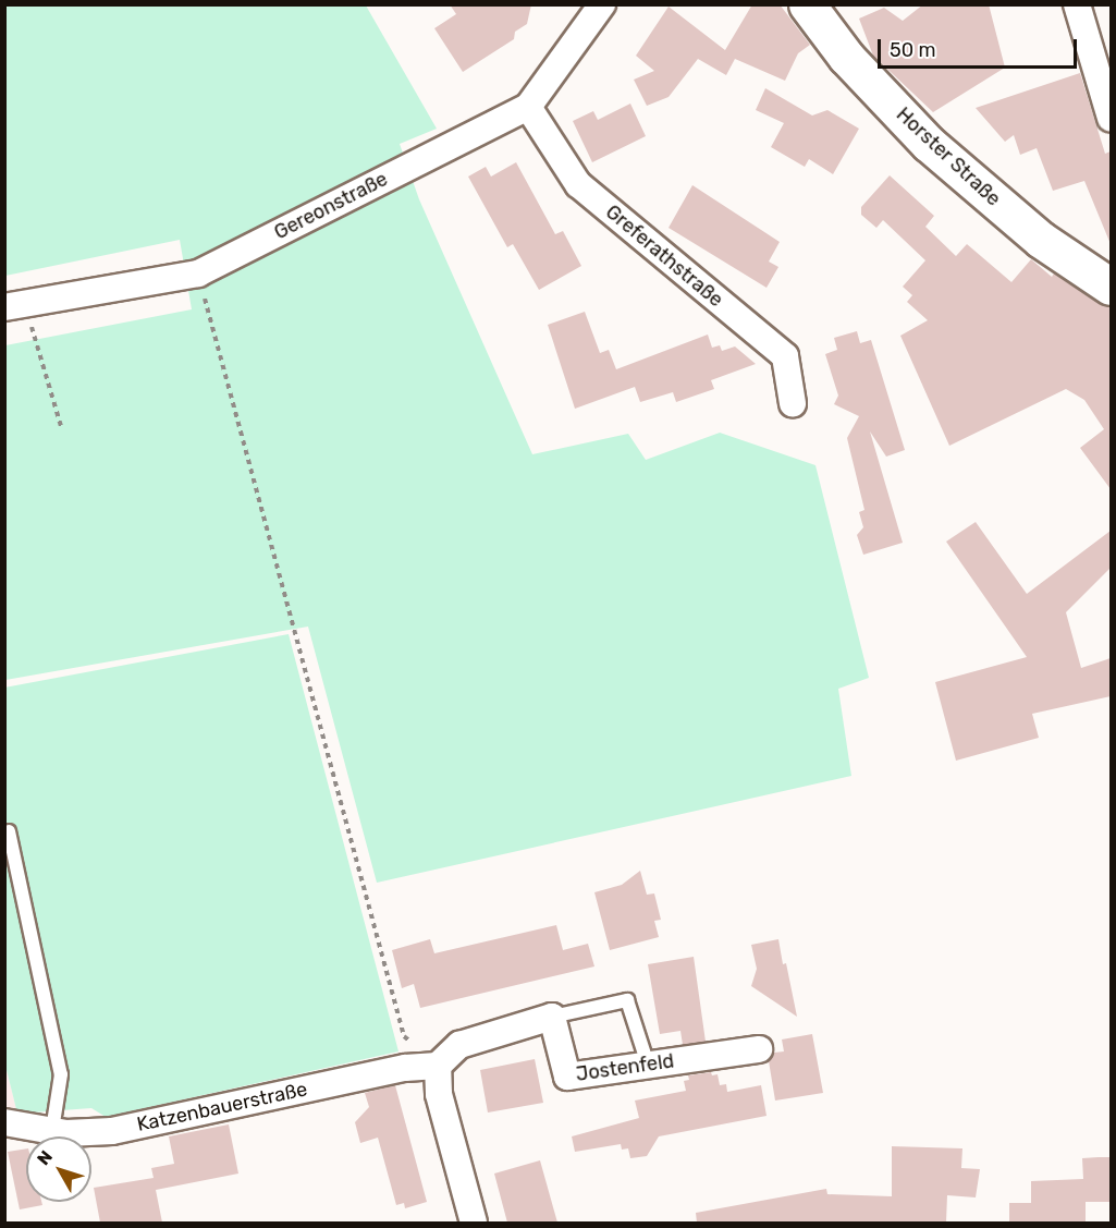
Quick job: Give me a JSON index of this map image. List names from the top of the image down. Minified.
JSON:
{"streets":{"street":["Horster Straße","Gereonstraße","Greferathstraße","Jostenfeld","Katzenbauerstraße"]},"crossings":[["Gereonstraße","Greferathstraße"]],"scale_bar":"50 m","north":"top left"}
